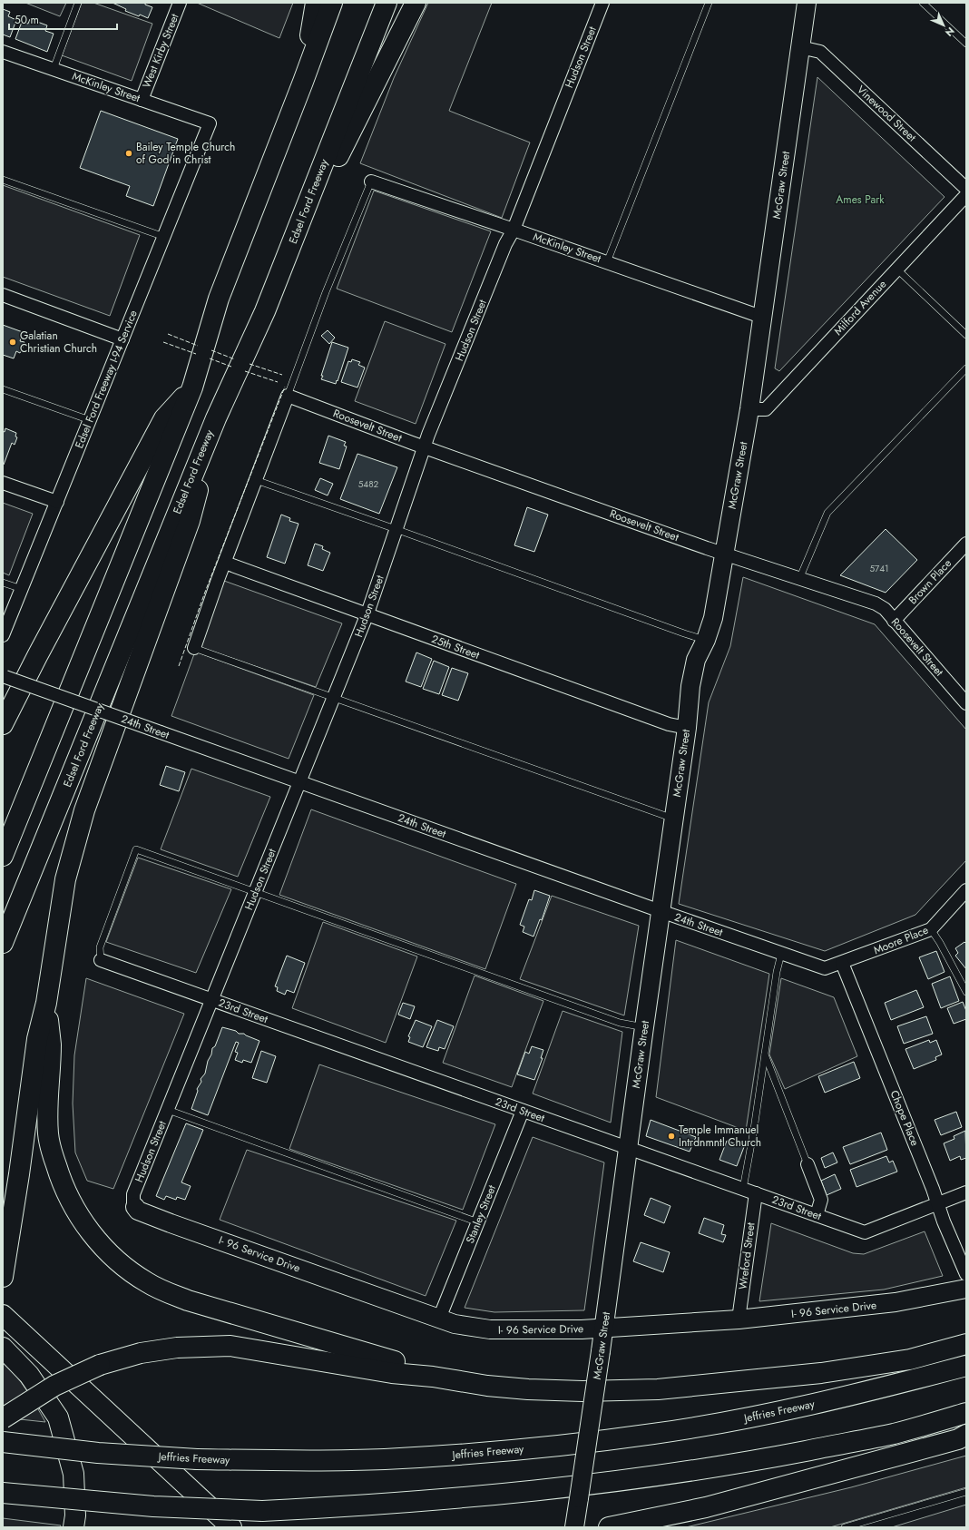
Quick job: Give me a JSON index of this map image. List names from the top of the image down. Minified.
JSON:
{"streets":{"highway":["Edsel Ford Freeway","Jeffries Freeway"],"street":["West Kirby Street","Hudson Street","McKinley Street","Vinewood Street","McGraw Street","Milford Avenue","Edsel Ford Freeway I-94 Service","Roosevelt Street","Brown Place","25th Street","24th Street","Moore Place","23rd Street","Chope Place","Stanley Street","I- 96 Service Drive","Wreford Street"]},"crossings":[["West Kirby Street","McKinley Street"],["Hudson Street","McKinley Street"],["Hudson Street","Roosevelt Street"],["Hudson Street","25th Street"],["Hudson Street","24th Street"],["Hudson Street","23rd Street"],["Hudson Street","I- 96 Service Drive"],["McKinley Street","McGraw Street"],["McKinley Street","Edsel Ford Freeway I-94 Service"],["Vinewood Street","McGraw Street"],["McGraw Street","Milford Avenue"],["McGraw Street","Roosevelt Street"],["McGraw Street","25th Street"],["McGraw Street","24th Street"],["McGraw Street","23rd Street"],["McGraw Street","I- 96 Service Drive"],["Roosevelt Street","Brown Place"],["24th Street","Moore Place"],["24th Street","Chope Place"],["Moore Place","Chope Place"],["23rd Street","Chope Place"],["23rd Street","Stanley Street"],["23rd Street","Wreford Street"],["Stanley Street","I- 96 Service Drive"],["I- 96 Service Drive","Wreford Street"]],"parks":["Ames Park"],"places":["Bailey Temple Church of God in Christ","Galatian Christian Church","Temple Immanuel Intrdnmntl Church"],"house_numbers":["5482","5741"],"scale_bar":"50 m","north":"bottom right"}
